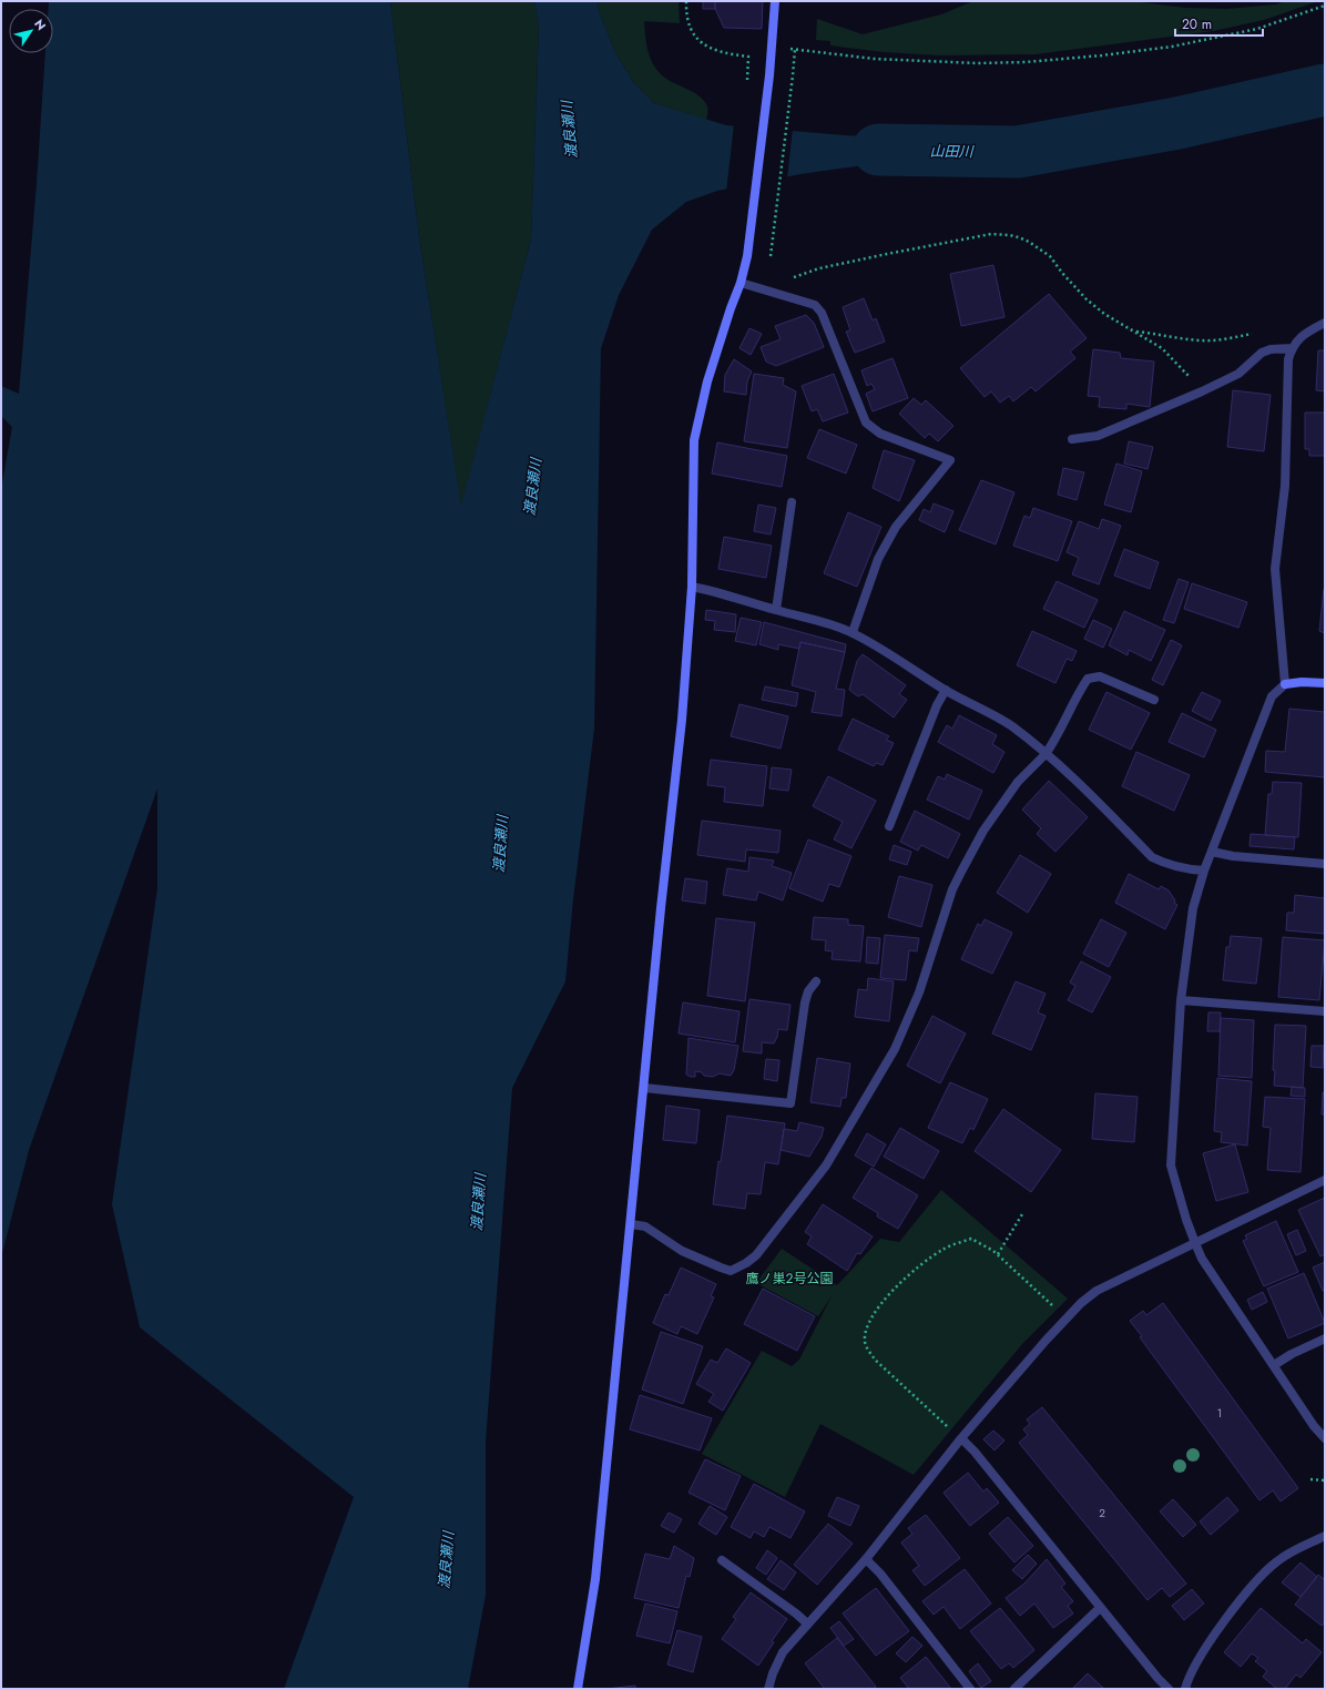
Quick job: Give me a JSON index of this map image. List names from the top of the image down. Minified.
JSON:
{"water":["渡良瀬川","山田川"],"parks":["鷹ノ巣２号公園"],"house_numbers":["1","2"],"scale_bar":"20 m","north":"top right"}
